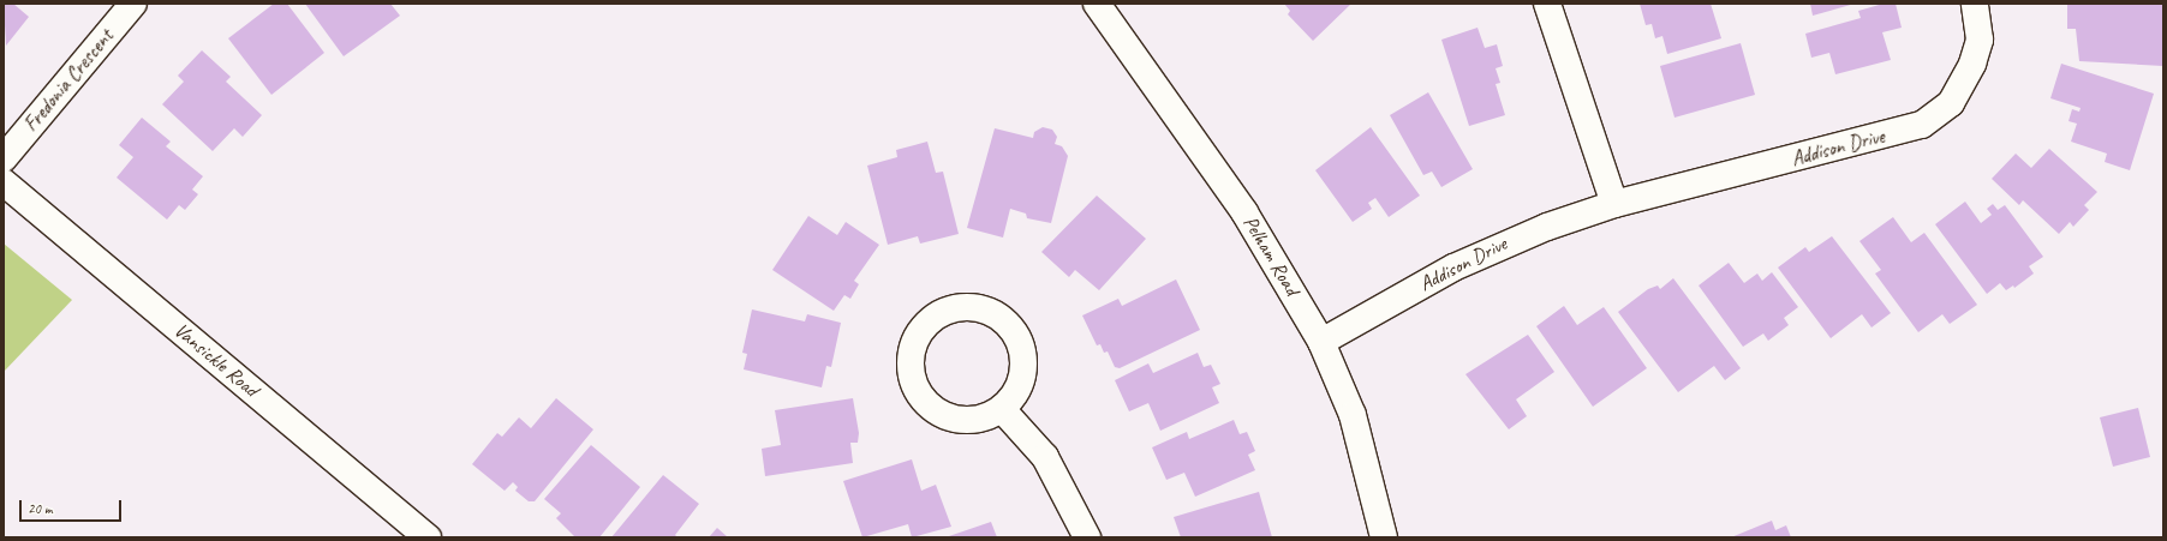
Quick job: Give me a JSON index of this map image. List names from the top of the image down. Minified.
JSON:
{"streets":{"street":["Fredonia Crescent","Addison Drive","Pelham Road","Vansickle Road"]},"crossings":[["Addison Drive","Pelham Road"]],"scale_bar":"20 m"}
